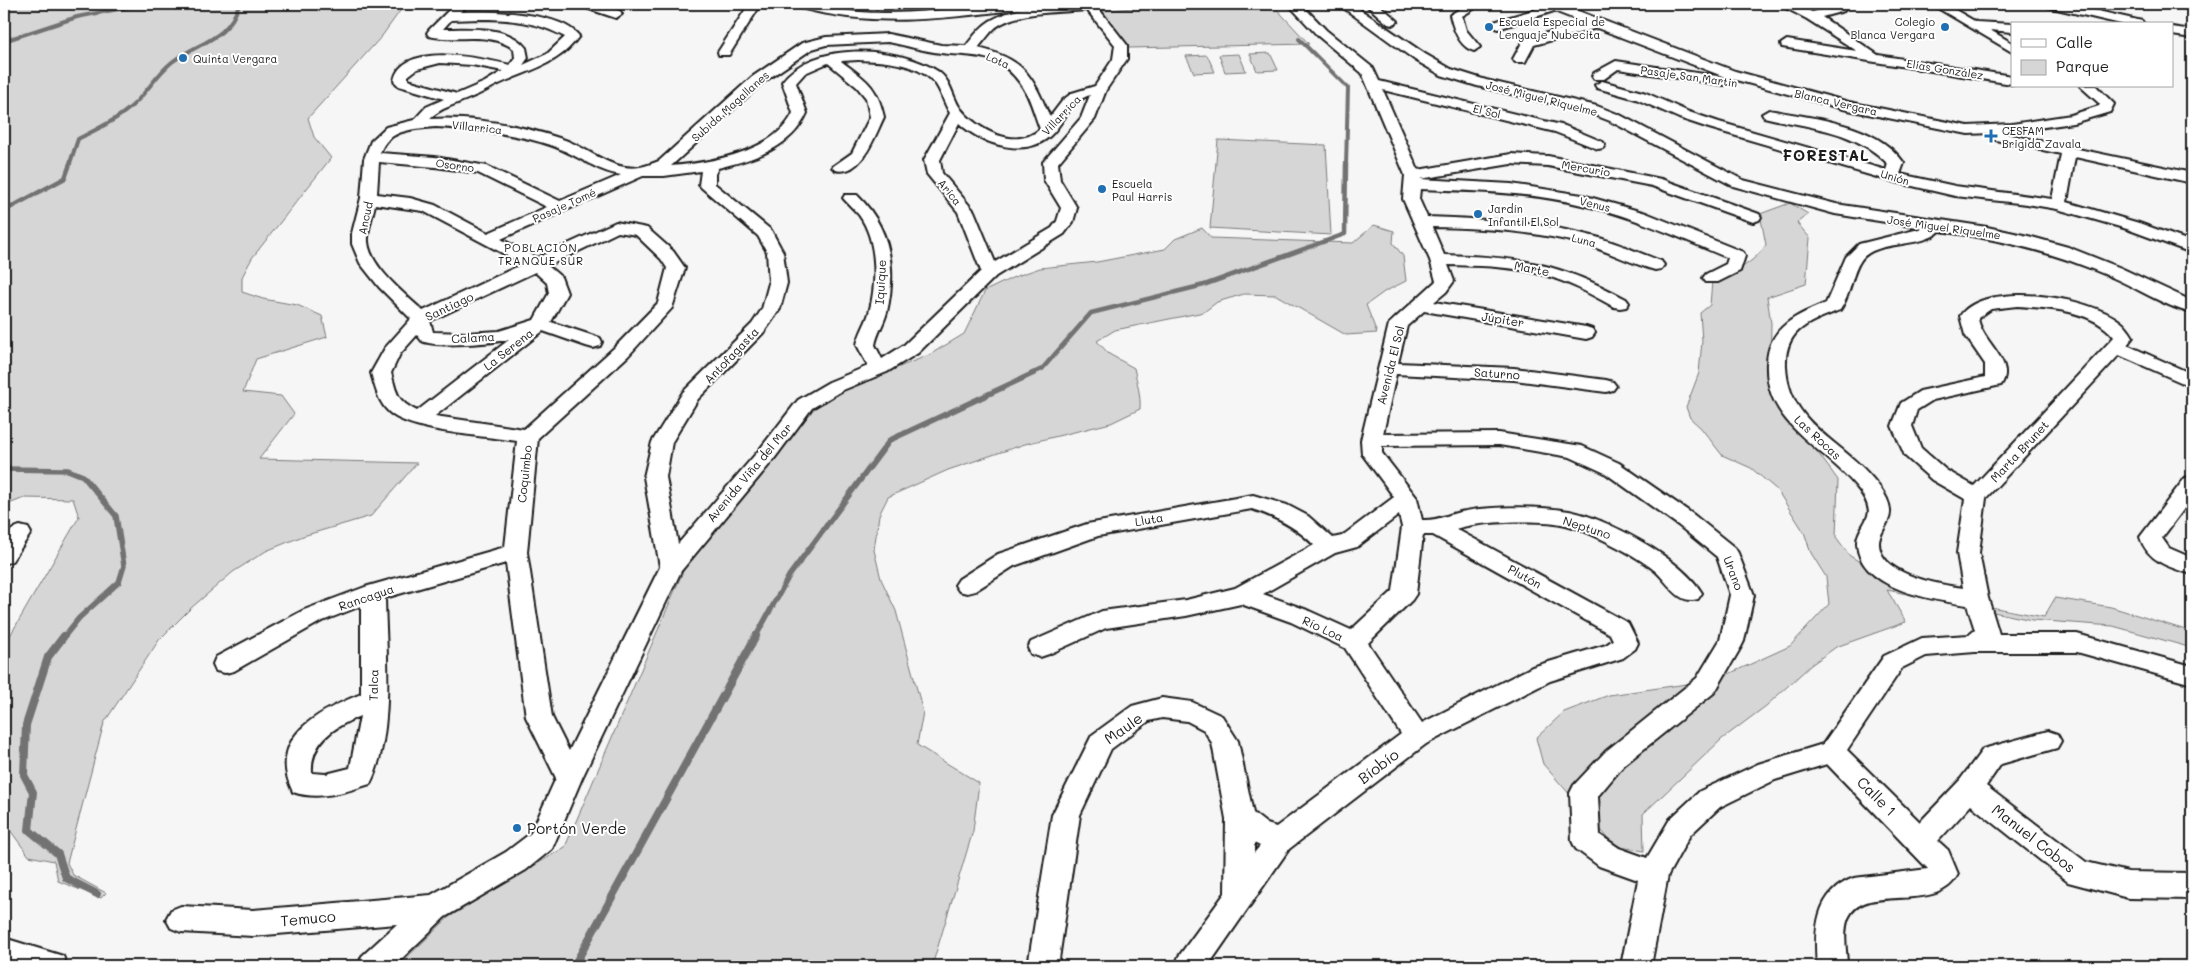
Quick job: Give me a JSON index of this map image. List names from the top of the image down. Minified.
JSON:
{"streets":{"street":["Lota","Elías González","Pasaje San Martin","José Miguel Riquelme","Blanca Vergara","Subida Magallanes","El Sol","Villarrica","Osorno","Mercurio","Unión","Arica","Venus","Pasaje Tomé","Ancud","Luna","Marte","Iquique","Santiago","Júpiter","Calama","La Serena","Antofagasta","Avenida El Sol","Saturno","Las Rocas","Marta Brunet","Avenida Viña del Mar","Coquimbo","Lluta","Neptuno","Urano","Plutón","Rancagua","Río Loa","Talca","Maule","Bíobío","Calle 1","Manuel Cobos","Temuco"]},"crossings":[["Lota","Subida Magallanes"],["Lota","Villarrica"],["Pasaje San Martin","Blanca Vergara"],["Pasaje San Martin","Unión"],["José Miguel Riquelme","Mercurio"],["José Miguel Riquelme","Las Rocas"],["Subida Magallanes","Villarrica"],["Subida Magallanes","Pasaje Tomé"],["El Sol","Avenida El Sol"],["Villarrica","Arica"],["Villarrica","Pasaje Tomé"],["Villarrica","Ancud"],["Villarrica","Antofagasta"],["Villarrica","Avenida Viña del Mar"],["Osorno","Pasaje Tomé"],["Osorno","Ancud"],["Mercurio","Venus"],["Mercurio","Avenida El Sol"],["Arica","Avenida Viña del Mar"],["Venus","Avenida El Sol"],["Pasaje Tomé","La Serena"],["Ancud","Santiago"],["Ancud","Calama"],["Ancud","La Serena"],["Luna","Avenida El Sol"],["Marte","Avenida El Sol"],["Iquique","Avenida Viña del Mar"],["Santiago","Calama"],["Santiago","La Serena"],["Santiago","Coquimbo"],["Júpiter","Avenida El Sol"],["Calama","La Serena"],["Antofagasta","Avenida Viña del Mar"],["Avenida El Sol","Saturno"],["Avenida El Sol","Urano"],["Avenida Viña del Mar","Coquimbo"],["Avenida Viña del Mar","Temuco"],["Coquimbo","Rancagua"],["Neptuno","Plutón"],["Plutón","Bíobío"],["Rancagua","Talca"],["Río Loa","Bíobío"],["Maule","Bíobío"]],"districts":["FORESTAL","POBLACIÓN TRANQUE SUR"],"places":{"other":["Escuela Especial de Lenguaje Nubecita","Colegio Blanca Vergara","Quinta Vergara","Escuela Paul Harris","Jardín Infantil El Sol","Portón Verde"],"health":["CESFAM Brigida Zavala"]},"legend":["Calle","Parque"]}
